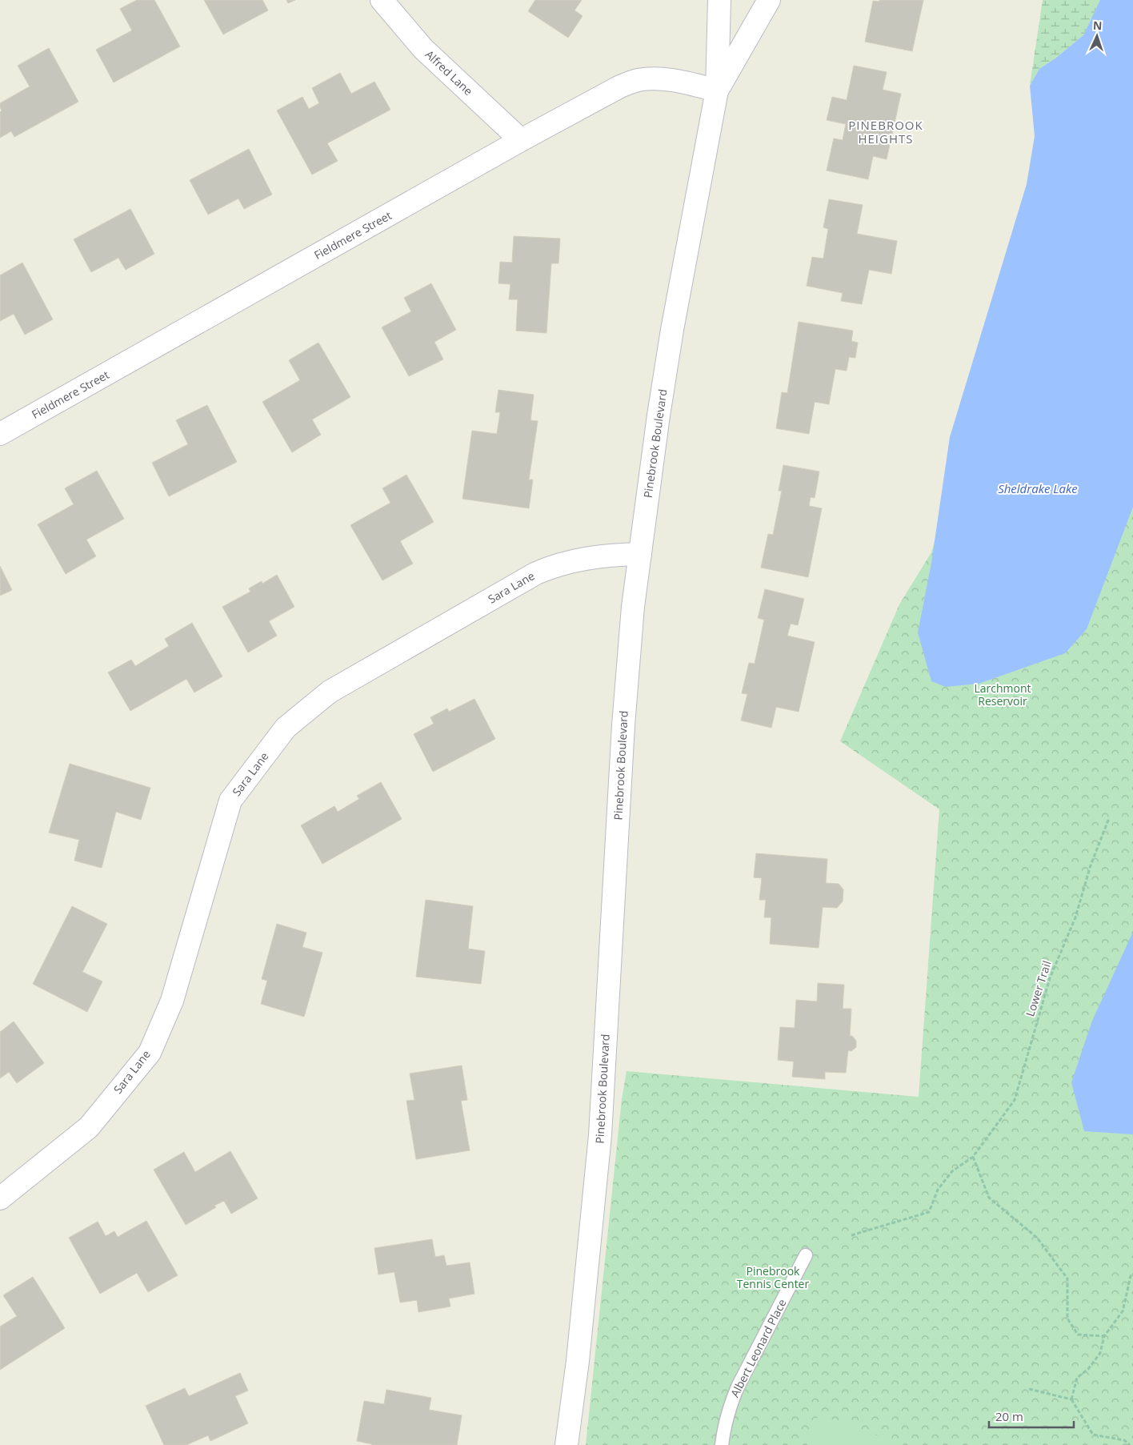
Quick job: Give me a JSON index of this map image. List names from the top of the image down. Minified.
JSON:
{"streets":{"street":["Alfred Lane","Fieldmere Street","Pinebrook Boulevard","Sara Lane"],"lane":["Albert Leonard Place"],"path":["Lower Trail"]},"crossings":[["Alfred Lane","Fieldmere Street"],["Fieldmere Street","Pinebrook Boulevard"],["Pinebrook Boulevard","Sara Lane"]],"districts":["PINEBROOK HEIGHTS"],"water":["Sheldrake Lake"],"parks":["Larchmont Reservoir","Pinebrook Tennis Center"],"scale_bar":"20 m","north":"top"}
